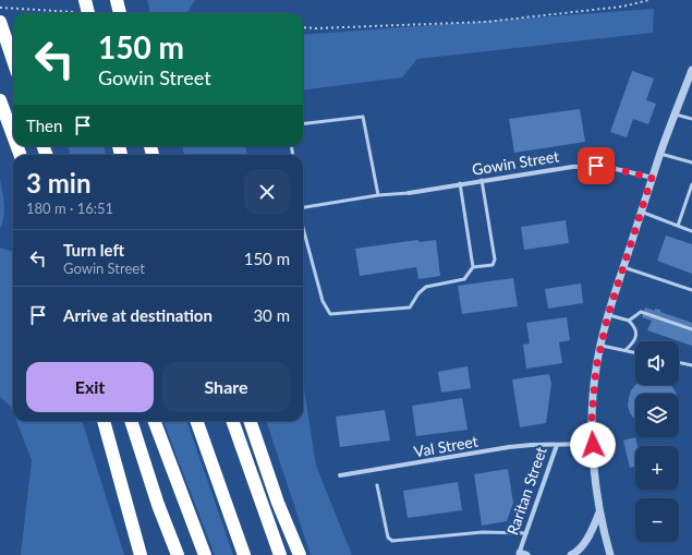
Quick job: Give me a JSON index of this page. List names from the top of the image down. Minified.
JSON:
{"streets":{"street":["Gowin Street","Val Street","Raritan Street"]},"crossings":[["Val Street","Raritan Street"]],"page":{"turn":["150 m","Gowin Street"],"then":"Then","heading":["3 min","180 m · 16:51"],"list":[{"name":"Turn left","note":"Gowin Street","value":"150 m"},{"name":"Arrive at destination","value":"30 m"}],"map_buttons":["+","−"],"buttons":["Exit","Share"]}}
